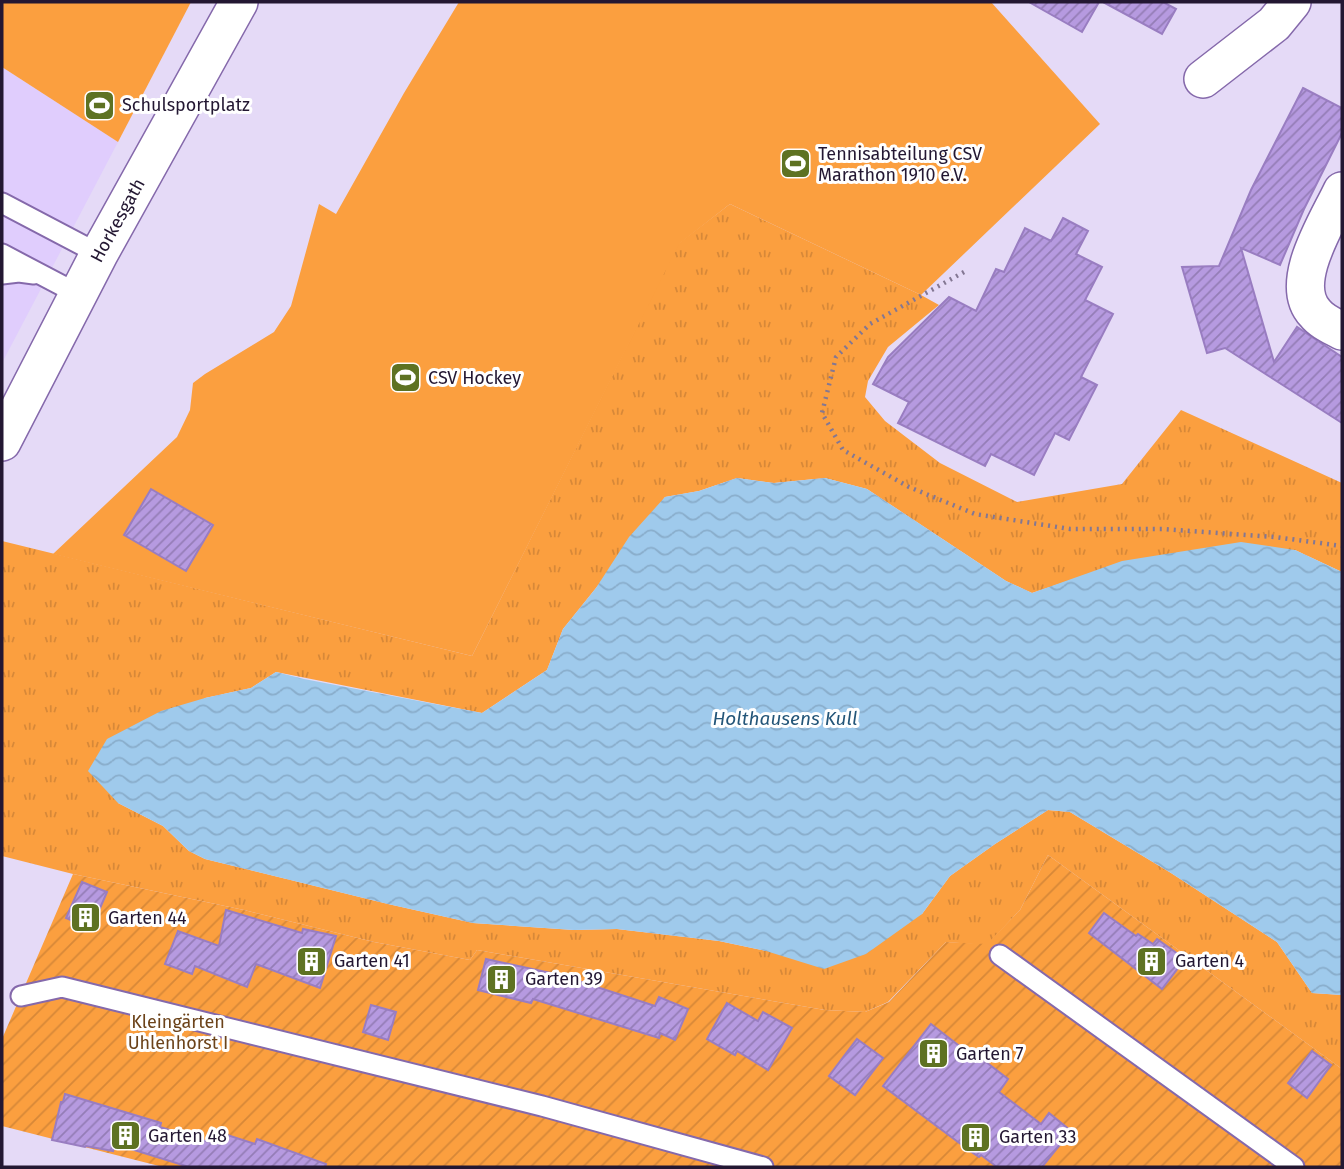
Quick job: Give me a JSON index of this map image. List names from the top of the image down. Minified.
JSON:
{"streets":{"street":["Horkesgath"]},"water":["Holthausens Kull"],"parks":["Kleingärten Uhlenhorst I"],"places":{"sports":["Schulsportplatz","Tennisabteilung CSV Marathon 1910 e.V.","CSV Hockey"],"building":["Garten 44","Garten 41","Garten 4","Garten 39","Garten 7","Garten 48","Garten 33"]}}
